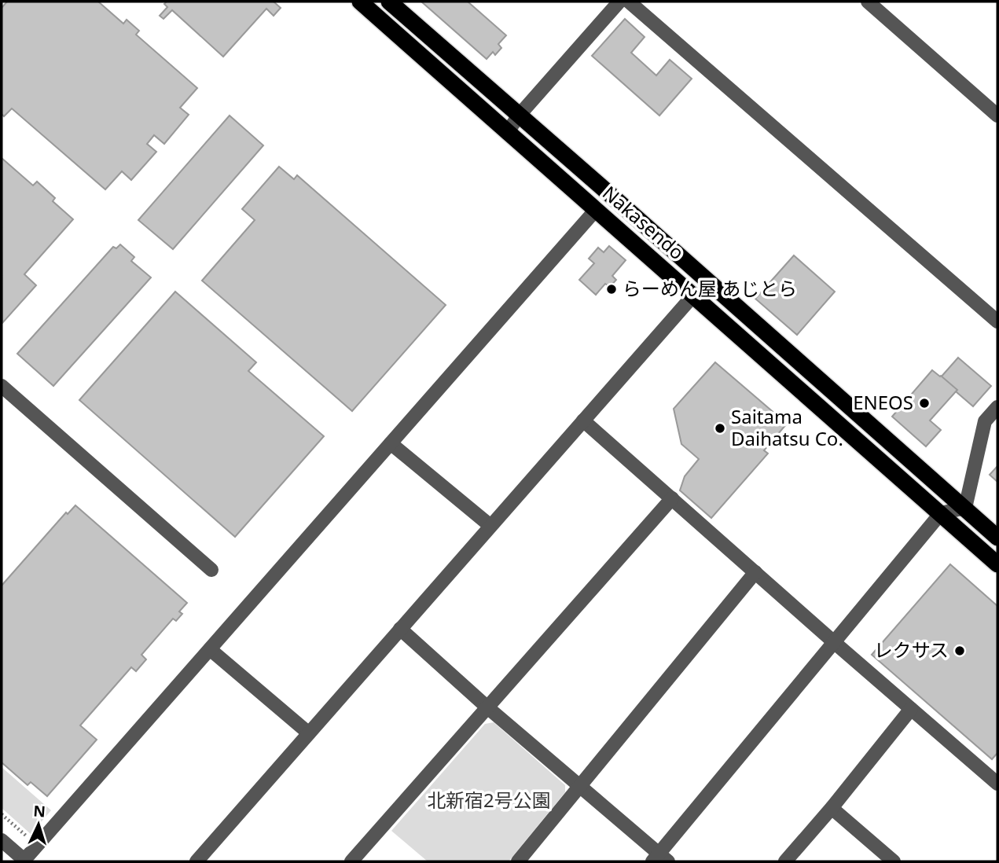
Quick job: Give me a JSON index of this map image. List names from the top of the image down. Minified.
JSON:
{"streets":{"highway":["Nakasendo"]},"parks":["北新宿2号公園"],"places":["らーめん屋 あじとら","ENEOS","Saitama Daihatsu Co.","レクサス"],"north":"top"}
